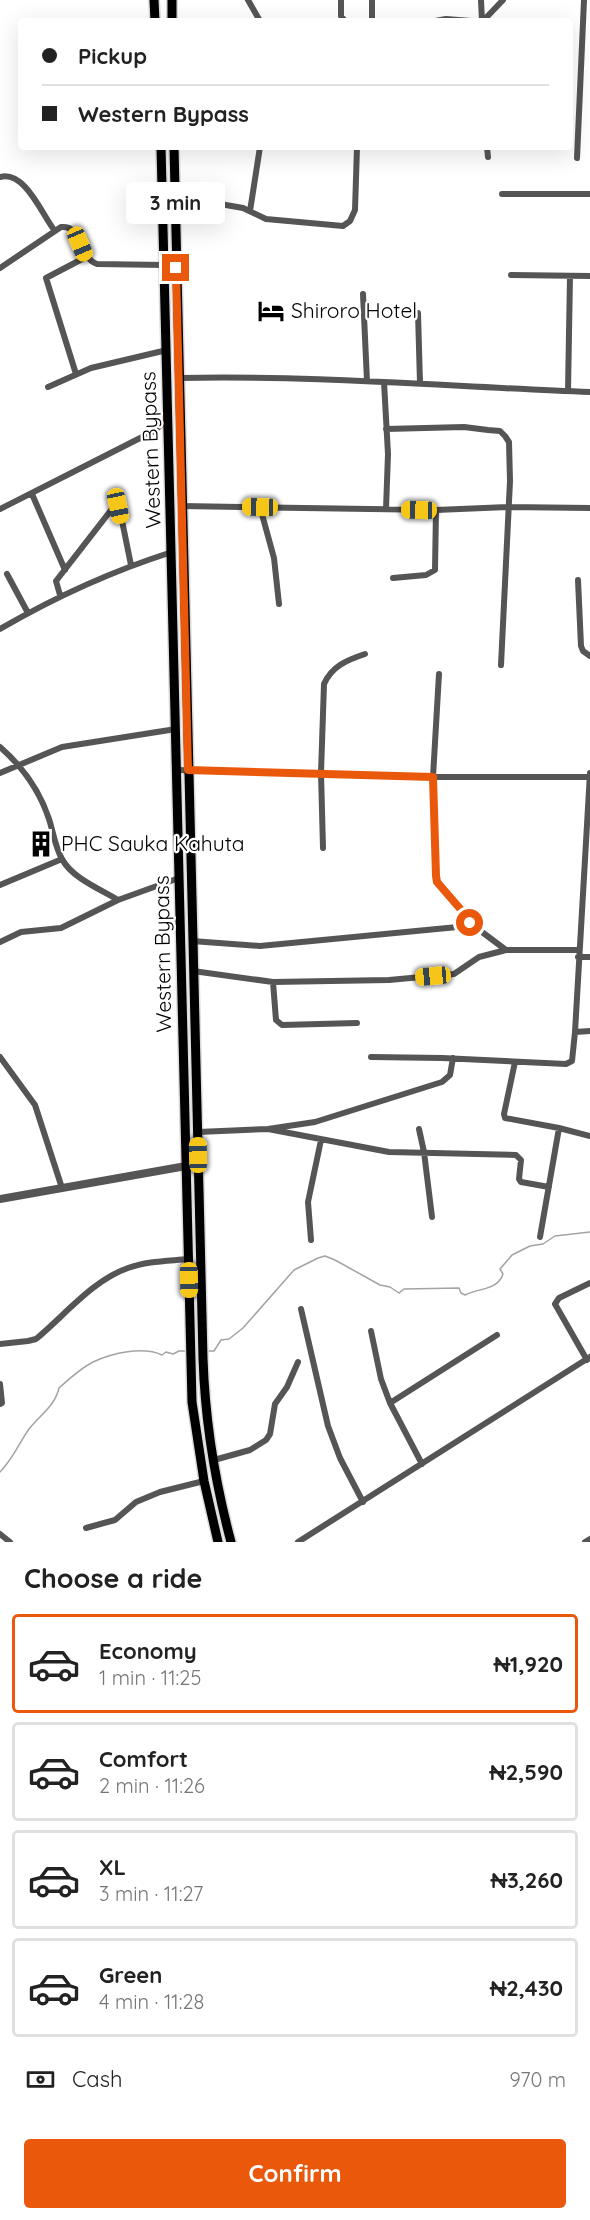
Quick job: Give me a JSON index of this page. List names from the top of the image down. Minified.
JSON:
{"streets":{"main road":["Western Bypass"]},"places":{"hotel":["Shiroro Hotel"],"building":["PHC Sauka Kahuta"]},"page":{"banner":["Pickup","Western Bypass"],"bubble":"3 min","heading":"Choose a ride","list":[{"name":"Economy","note":"1 min · 11:25","value":"₦1,920"},{"name":"Comfort","note":"2 min · 11:26","value":"₦2,590"},{"name":"XL","note":"3 min · 11:27","value":"₦3,260"},{"name":"Green","note":"4 min · 11:28","value":"₦2,430"}],"pay":["Cash","970 m"],"buttons":"Confirm"}}
